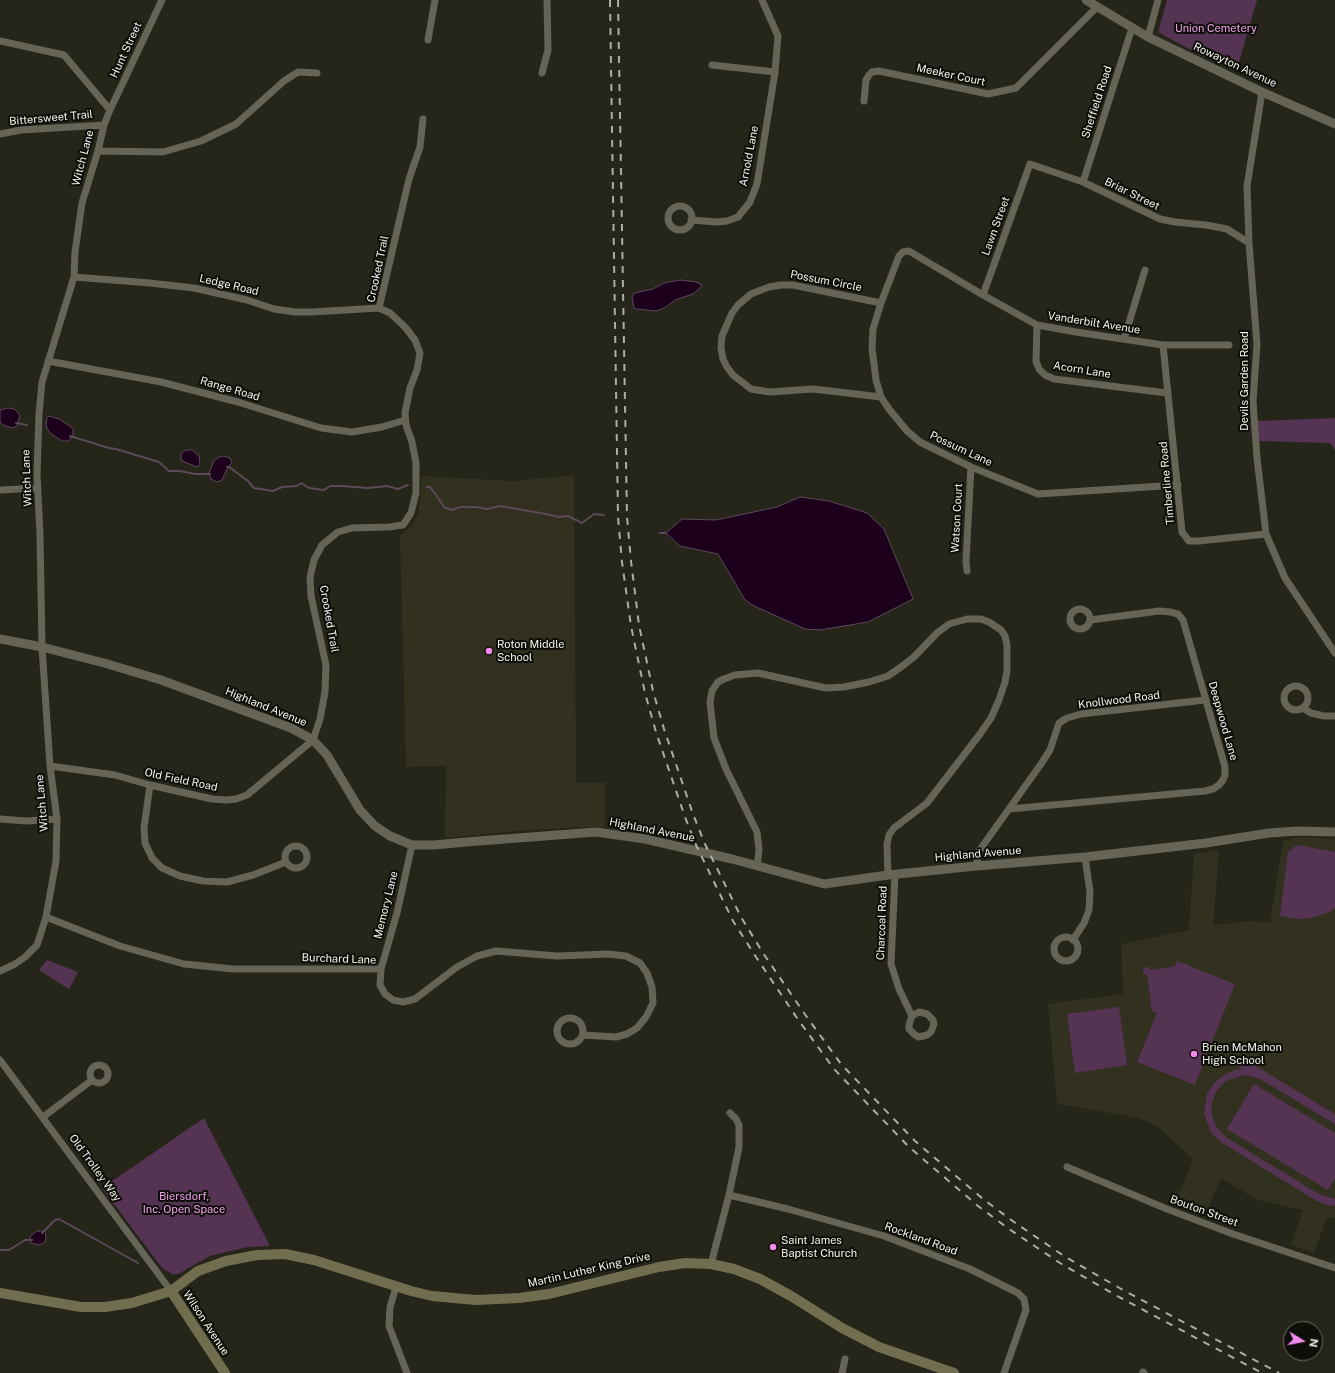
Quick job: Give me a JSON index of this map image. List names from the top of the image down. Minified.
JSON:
{"streets":{"main road":["Martin Luther King Drive","Wilson Avenue"],"street":["Hunt Street","Rowayton Avenue","Meeker Court","Sheffield Road","Bittersweet Trail","Arnold Lane","Witch Lane","Briar Street","Lawn Street","Crooked Trail","Possum Circle","Ledge Road","Vanderbilt Avenue","Acorn Lane","Devils Garden Road","Range Road","Possum Lane","Timberline Road","Watson Court","Knollwood Road","Highland Avenue","Deepwood Lane","Old Field Road","Memory Lane","Charcoal Road","Burchard Lane","Old Trolley Way","Bouton Street","Rockland Road"]},"crossings":[["Hunt Street","Witch Lane"],["Rowayton Avenue","Meeker Court"],["Rowayton Avenue","Sheffield Road"],["Rowayton Avenue","Devils Garden Road"],["Sheffield Road","Briar Street"],["Bittersweet Trail","Witch Lane"],["Witch Lane","Ledge Road"],["Witch Lane","Range Road"],["Witch Lane","Highland Avenue"],["Witch Lane","Old Field Road"],["Witch Lane","Burchard Lane"],["Briar Street","Lawn Street"],["Briar Street","Devils Garden Road"],["Lawn Street","Vanderbilt Avenue"],["Crooked Trail","Ledge Road"],["Crooked Trail","Range Road"],["Crooked Trail","Highland Avenue"],["Crooked Trail","Old Field Road"],["Possum Circle","Possum Lane"],["Vanderbilt Avenue","Acorn Lane"],["Vanderbilt Avenue","Possum Lane"],["Vanderbilt Avenue","Timberline Road"],["Acorn Lane","Timberline Road"],["Devils Garden Road","Timberline Road"],["Possum Lane","Timberline Road"],["Possum Lane","Watson Court"],["Knollwood Road","Highland Avenue"],["Knollwood Road","Deepwood Lane"],["Highland Avenue","Old Field Road"],["Highland Avenue","Memory Lane"],["Highland Avenue","Charcoal Road"],["Memory Lane","Burchard Lane"],["Old Trolley Way","Martin Luther King Drive"],["Old Trolley Way","Wilson Avenue"],["Martin Luther King Drive","Wilson Avenue"]],"parks":["Union Cemetery","Biersdorf, Inc. Open Space"],"places":["Roton Middle School","Brien McMahon High School","Saint James Baptist Church"],"north":"right"}
